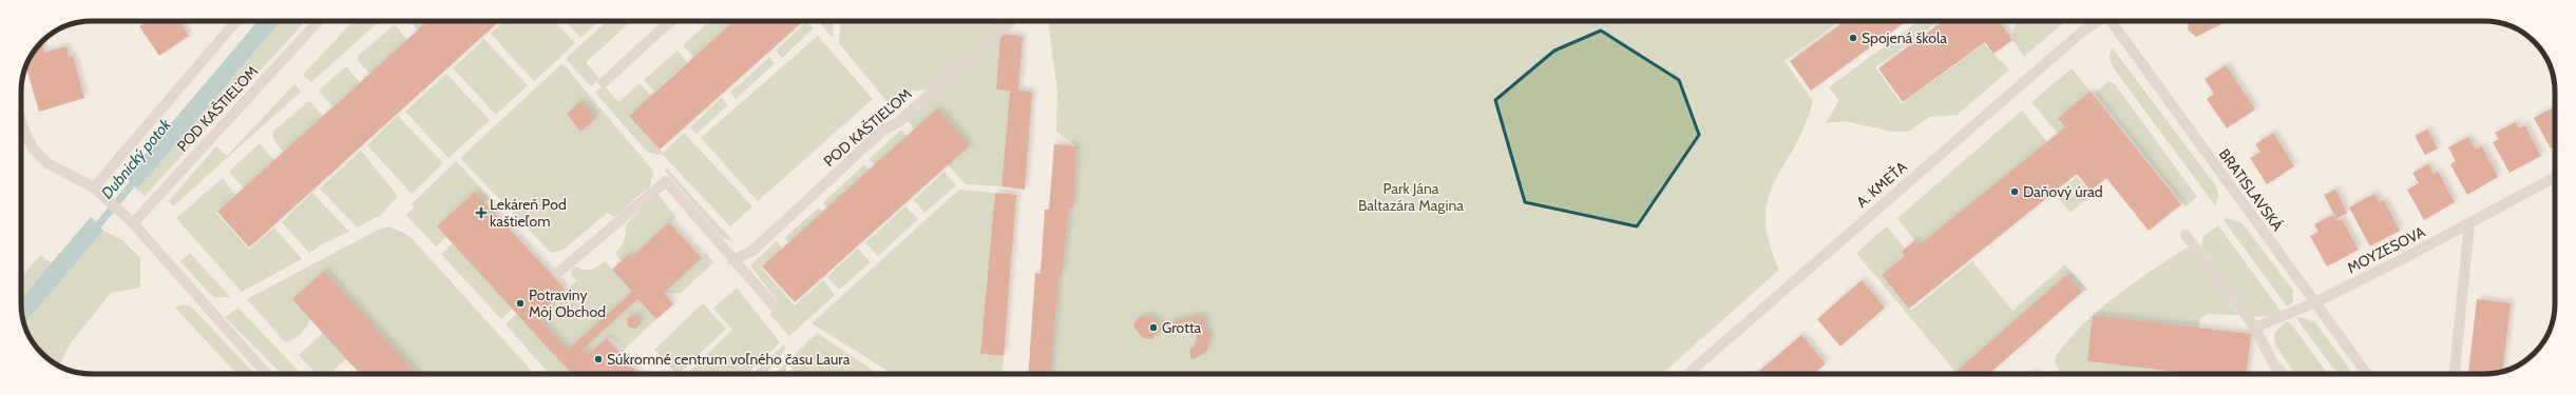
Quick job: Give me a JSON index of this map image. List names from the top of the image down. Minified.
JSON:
{"streets":{"street":["POD KAŠTIEĽOM","A. KMEŤA","BRATISLAVSKÁ","MOYZESOVA"]},"crossings":[["BRATISLAVSKÁ","MOYZESOVA"]],"water":["Dubnický potok"],"parks":["Park Jána Baltazára Magina"],"places":{"other":["Spojená škola","Daňový úrad","Potraviny Môj Obchod","Grotta","Súkromné centrum voľného času Laura"],"health":["Lekáreň Pod kaštieľom"]}}
